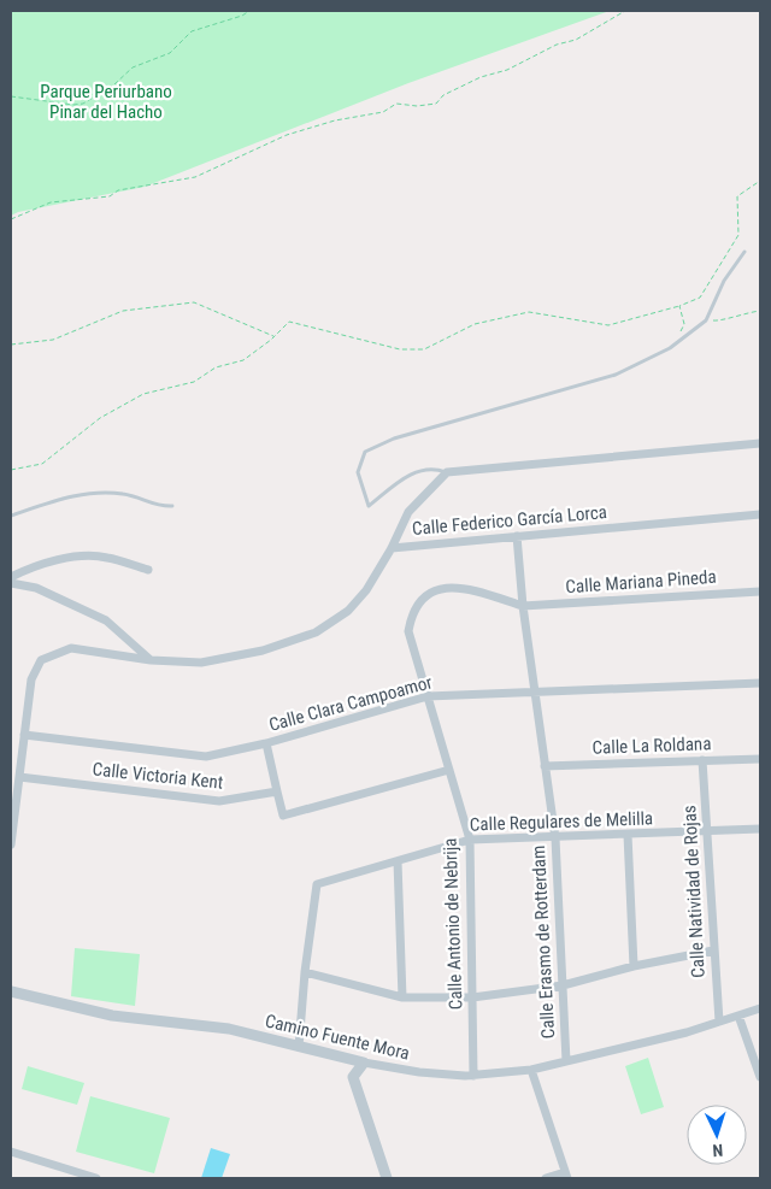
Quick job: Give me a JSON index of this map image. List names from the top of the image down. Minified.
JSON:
{"streets":{"street":["Calle Federico García Lorca","Calle Mariana Pineda","Calle Clara Campoamor","Calle La Roldana","Calle Victoria Kent","Calle Regulares de Melilla","Calle Natividad de Rojas","Calle Antonio de Nebrija","Calle Erasmo de Rotterdam","Camino Fuente Mora"]},"crossings":[["Calle Federico García Lorca","Calle Clara Campoamor"],["Calle Mariana Pineda","Calle Clara Campoamor"],["Calle Mariana Pineda","Calle Antonio de Nebrija"],["Calle Mariana Pineda","Calle Erasmo de Rotterdam"],["Calle Clara Campoamor","Calle Antonio de Nebrija"],["Calle Clara Campoamor","Calle Erasmo de Rotterdam"],["Calle La Roldana","Calle Natividad de Rojas"],["Calle La Roldana","Calle Erasmo de Rotterdam"],["Calle Regulares de Melilla","Calle Natividad de Rojas"],["Calle Regulares de Melilla","Calle Antonio de Nebrija"],["Calle Regulares de Melilla","Calle Erasmo de Rotterdam"],["Calle Regulares de Melilla","Camino Fuente Mora"],["Calle Natividad de Rojas","Camino Fuente Mora"],["Calle Antonio de Nebrija","Calle Erasmo de Rotterdam"],["Calle Antonio de Nebrija","Camino Fuente Mora"],["Calle Erasmo de Rotterdam","Camino Fuente Mora"]],"parks":["Parque Periurbano Pinar del Hacho"],"north":"bottom"}
